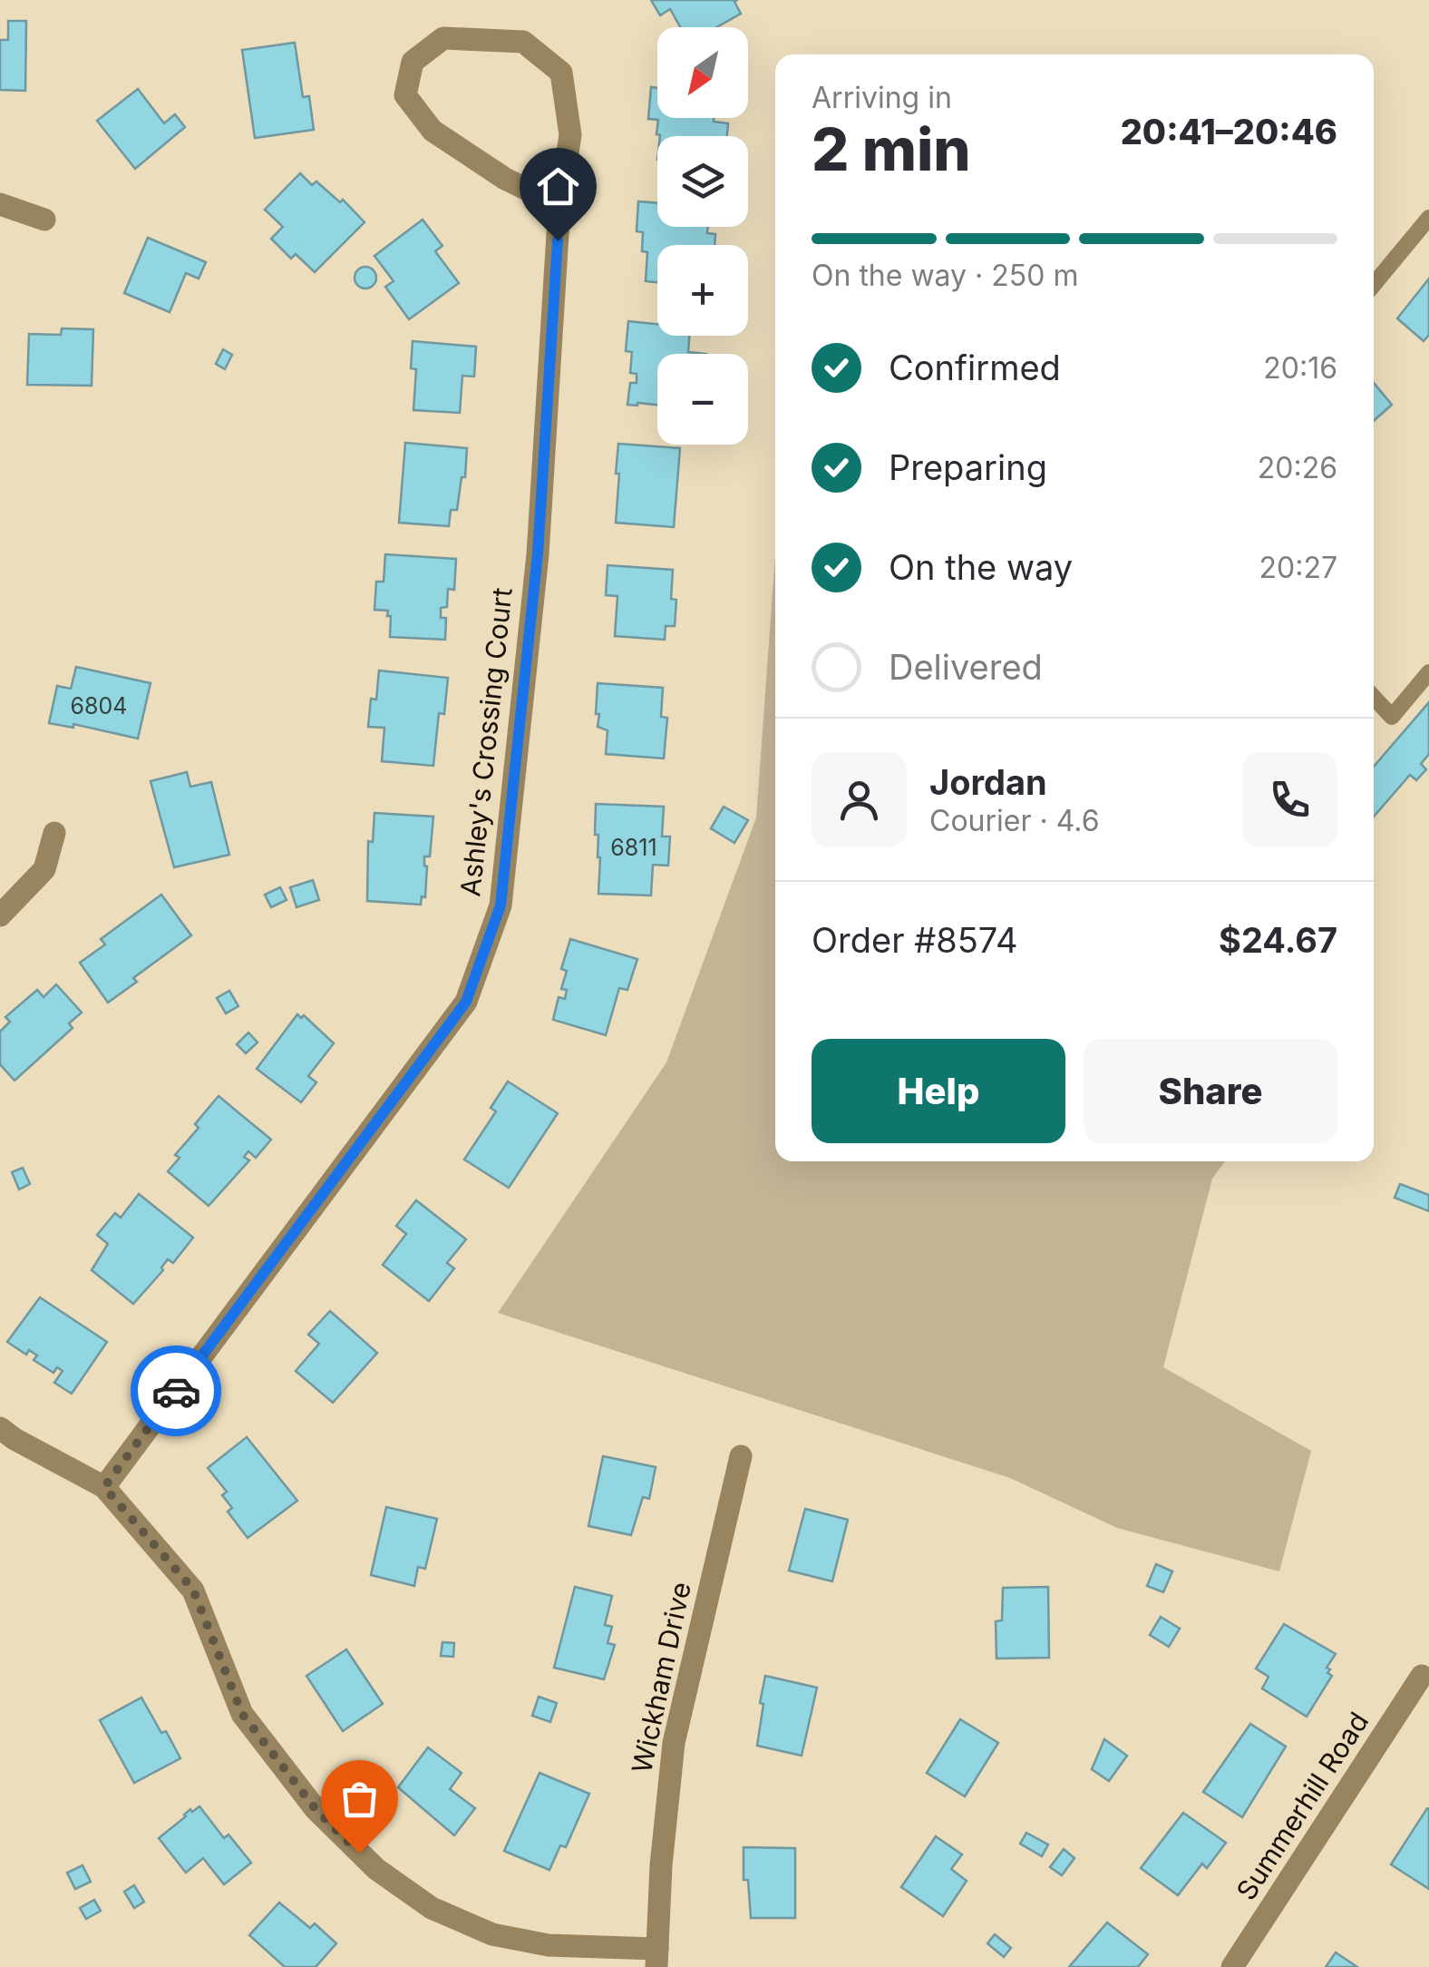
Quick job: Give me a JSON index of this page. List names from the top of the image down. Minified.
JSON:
{"streets":{"street":["Ashley's Crossing Court","Wickham Drive","Summerhill Road"]},"house_numbers":["6804","6811"],"north":"bottom left","page":{"map_buttons":["+","−"],"heading":["2 min","Arriving in","20:41–20:46"],"panel":["Jordan","Courier · 4.6","Order #8574","$24.67"],"bar":"On the way · 250 m","list":[["Confirmed","20:16"],["Preparing","20:26"],["On the way","20:27"],"Delivered"],"buttons":["Help","Share"]}}
